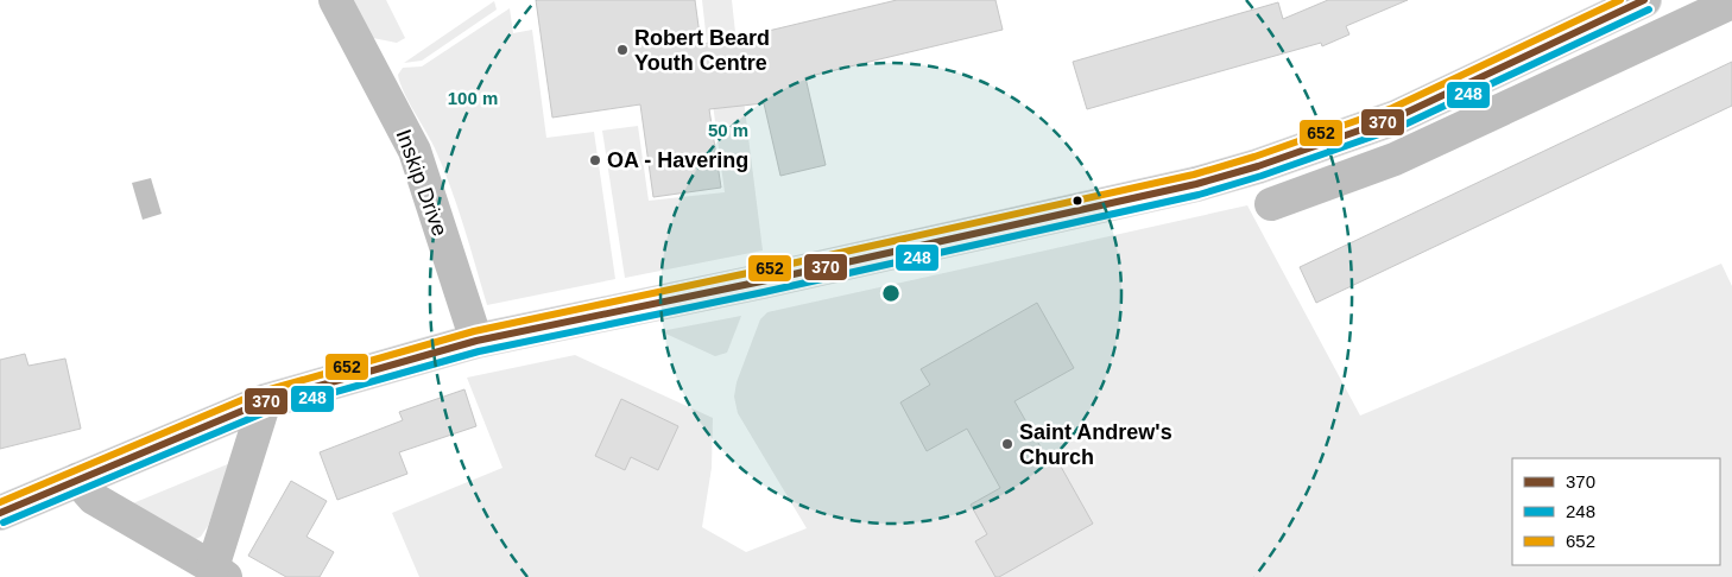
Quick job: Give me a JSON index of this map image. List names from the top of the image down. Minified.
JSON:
{"streets":{"main road":["Inskip Drive"]},"places":["Robert Beard Youth Centre","OA - Havering","Saint Andrew's Church"],"lines":["transit line 370","transit line 652","transit line 248"],"legend":["370","248","652"],"rings":["100 m","50 m"]}
